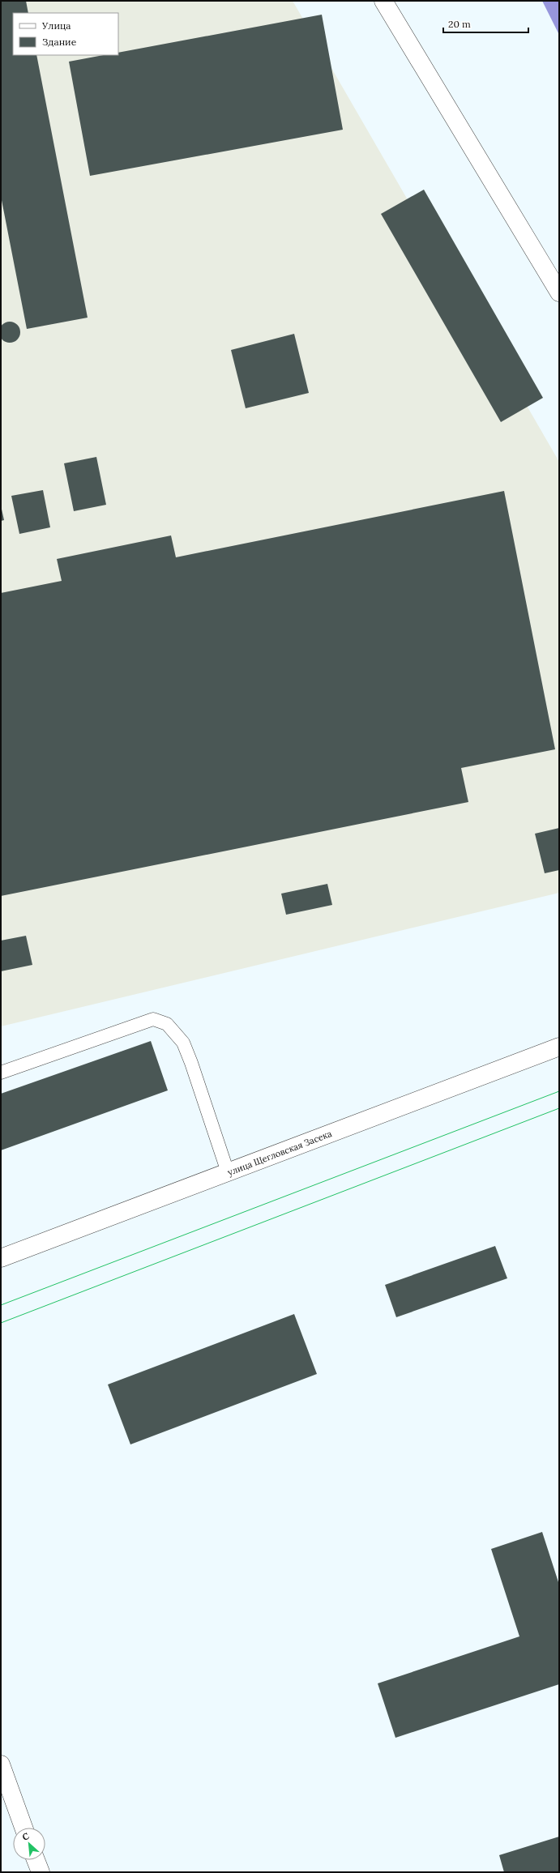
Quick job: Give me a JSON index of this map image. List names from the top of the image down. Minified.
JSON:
{"streets":{"street":["улица Щегловская Засека"]},"legend":["Улица","Здание"],"scale_bar":"20 m","north":"top left"}
